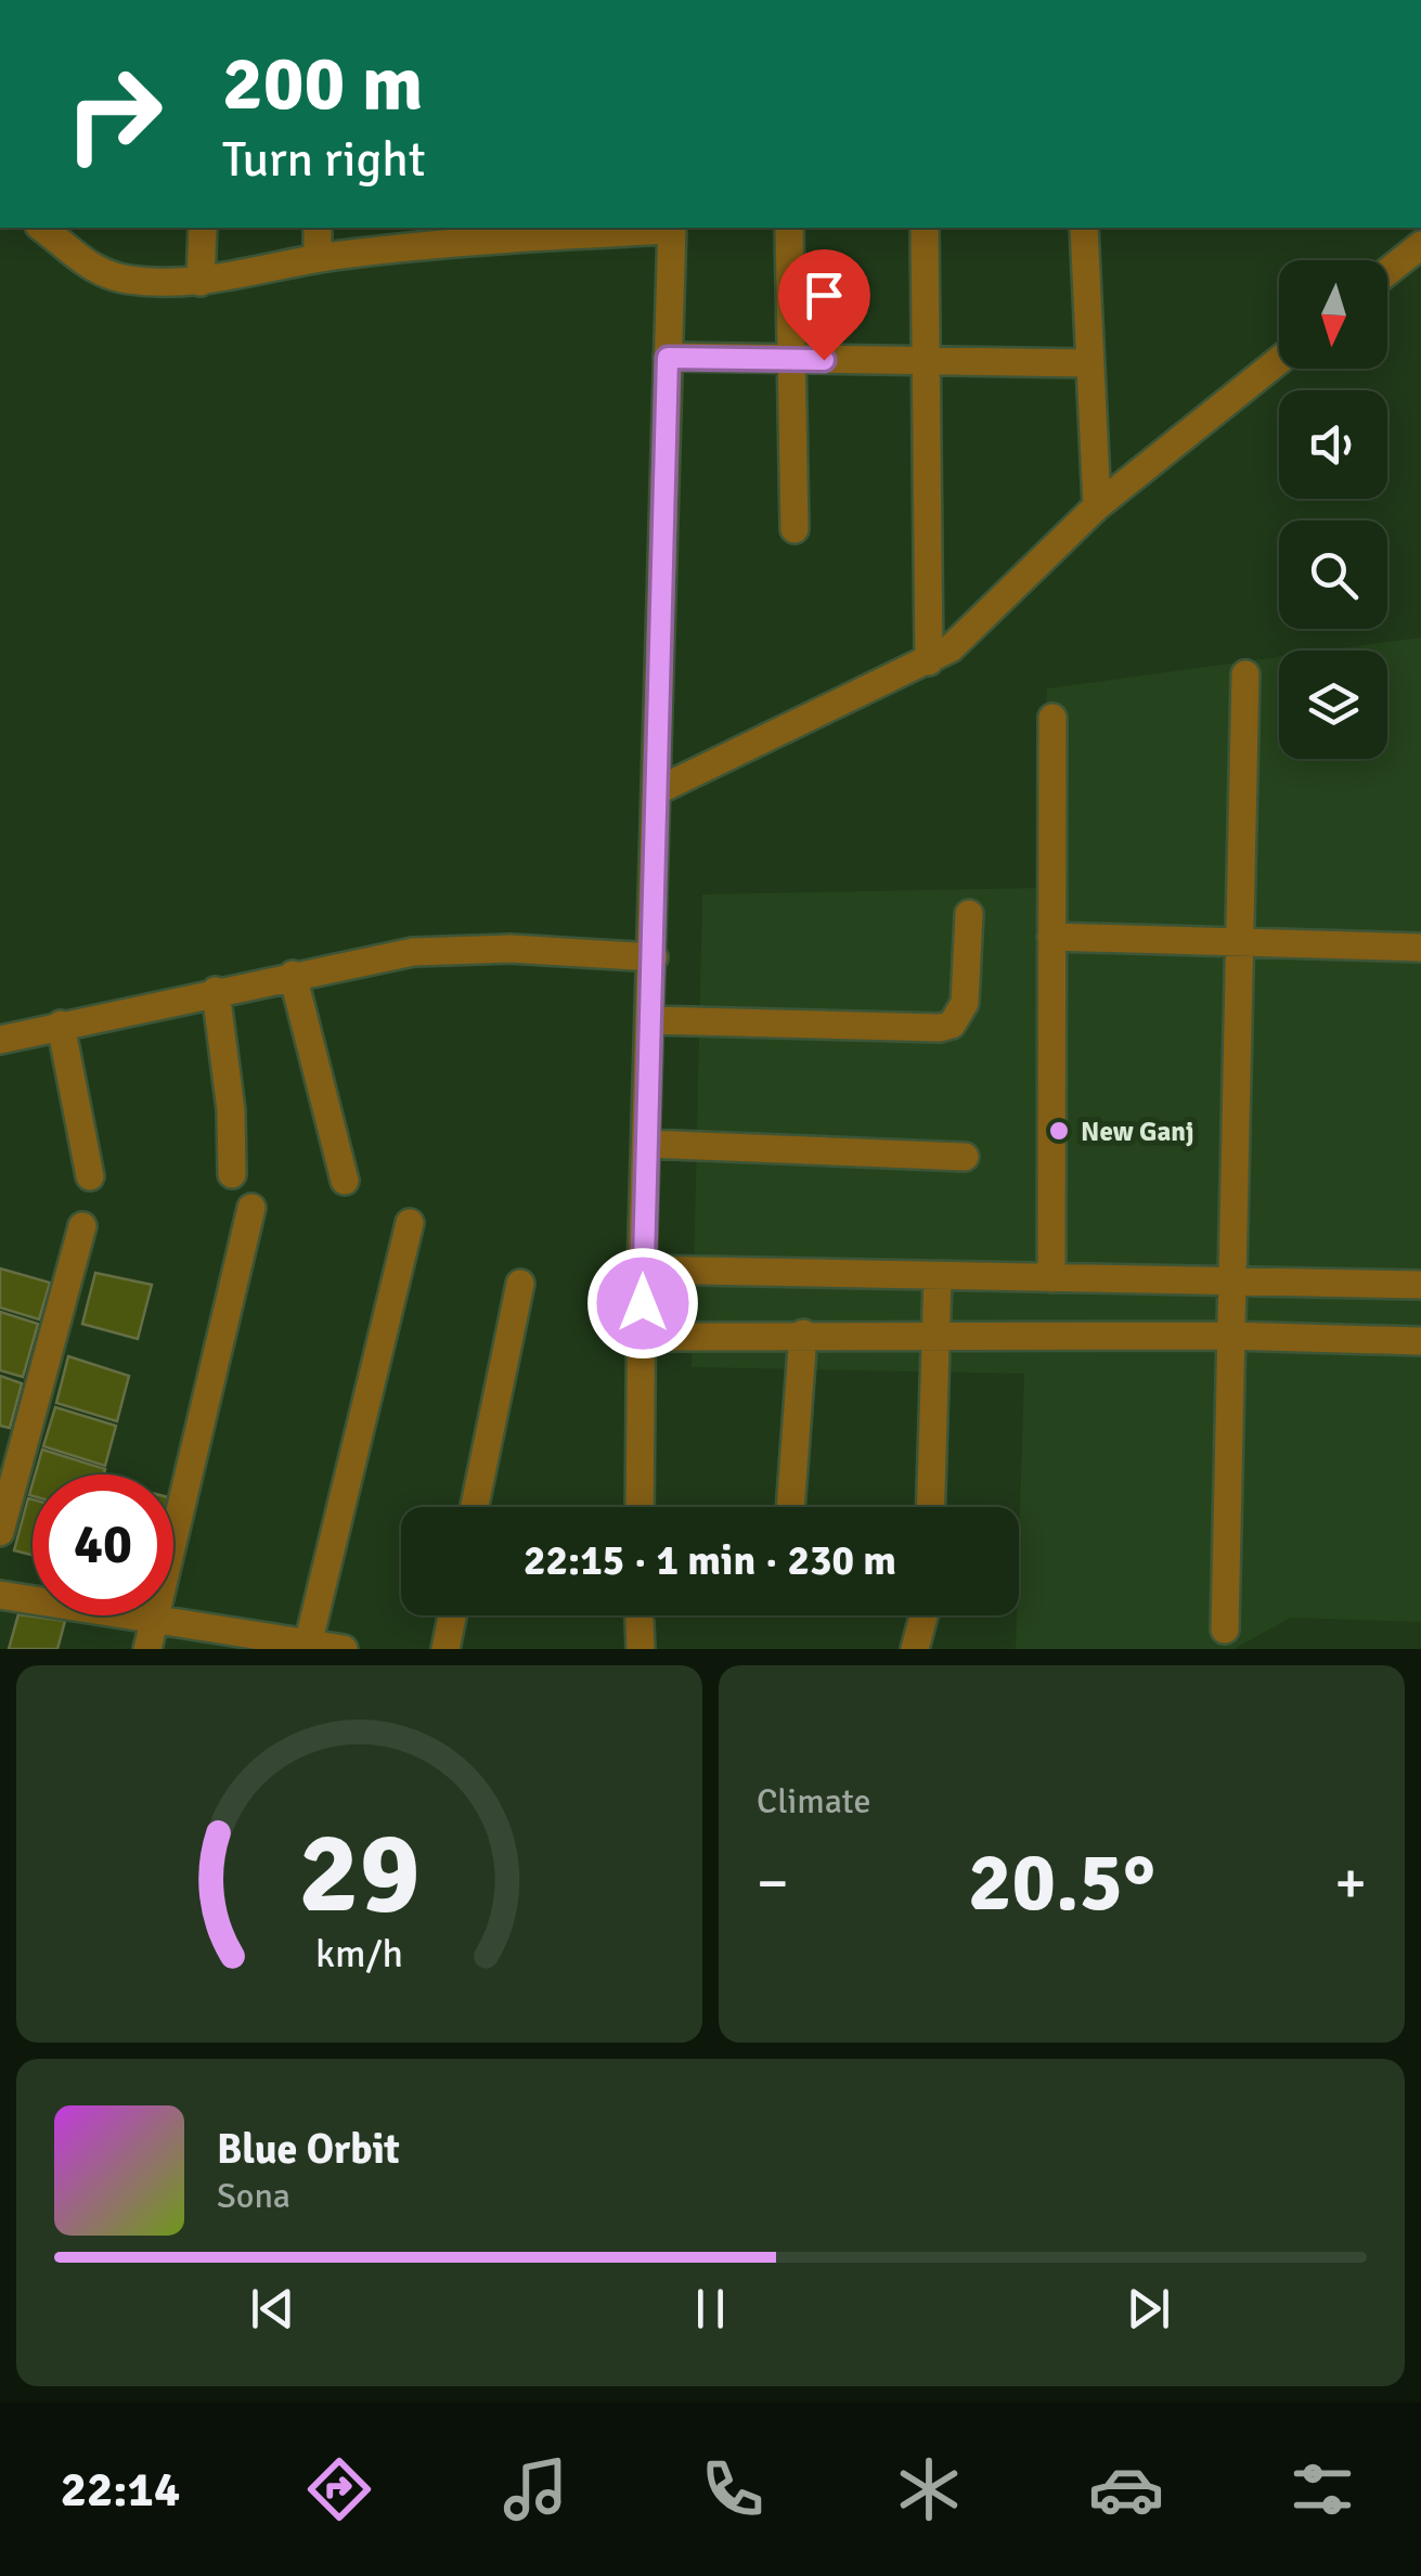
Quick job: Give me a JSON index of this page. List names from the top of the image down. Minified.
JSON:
{"places":["New Ganj"],"north":"bottom","page":{"turn":["200 m","Turn right"],"limit":"40","trip":"22:15 · 1 min · 230 m","tile":"Climate","heat":["−","20.5°","+"],"song":["Blue Orbit","Sona"],"tabs":"22:14","gauge":["29","km/h"]}}
